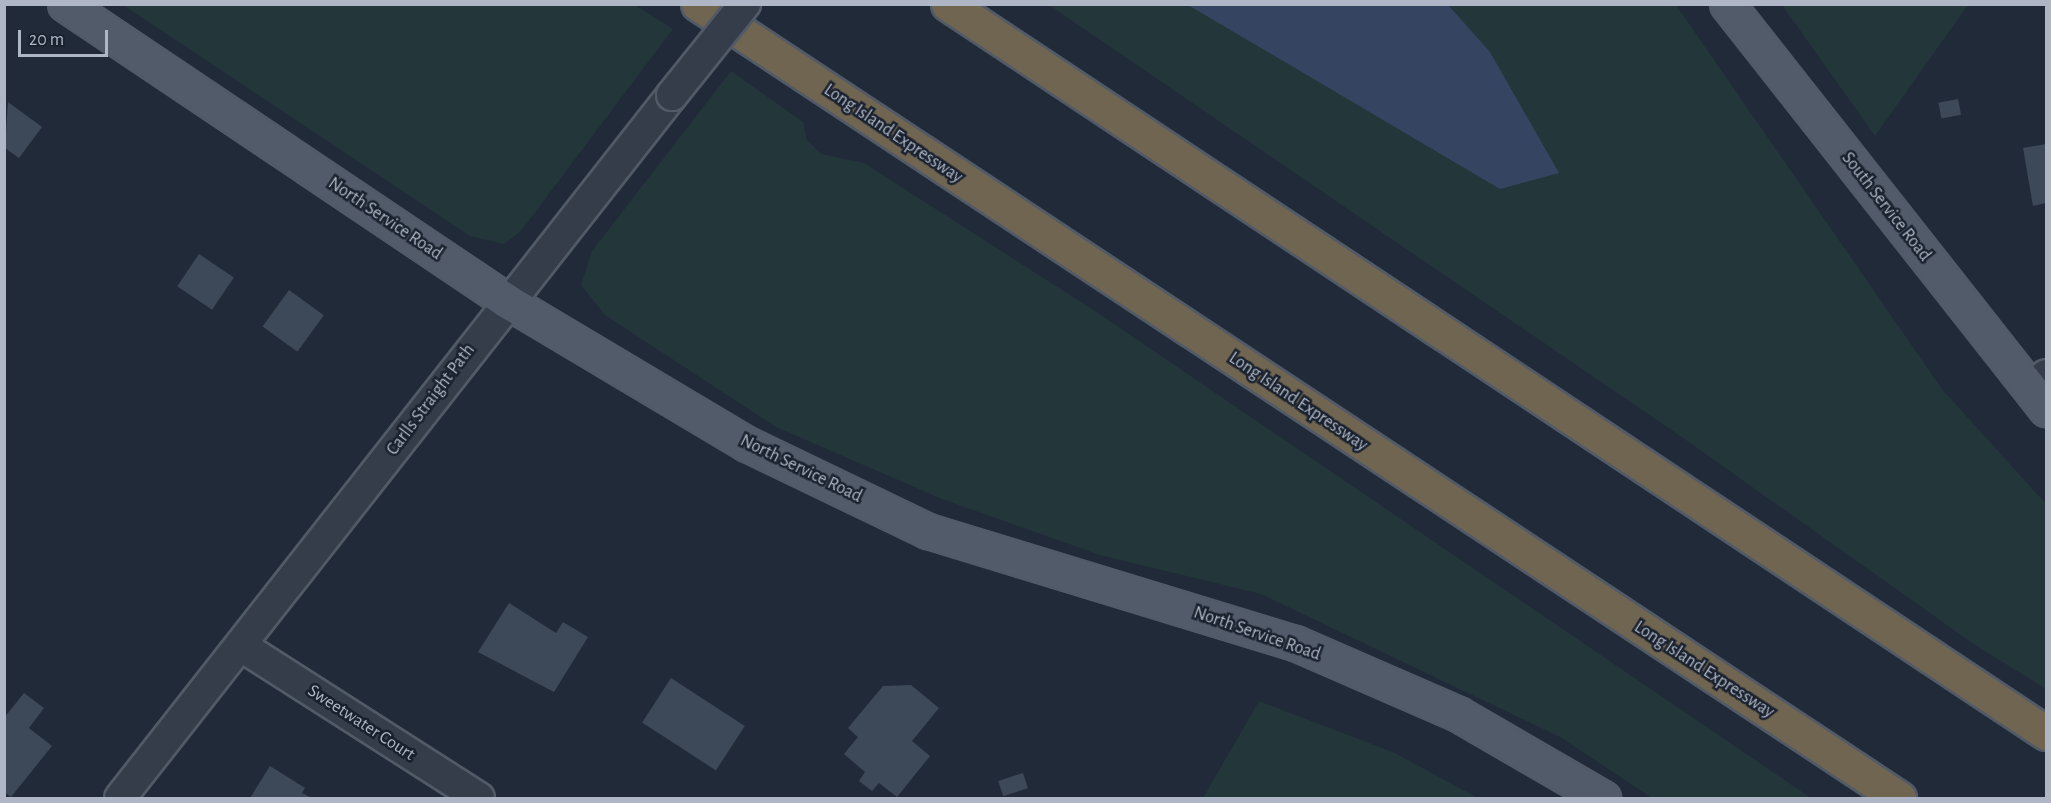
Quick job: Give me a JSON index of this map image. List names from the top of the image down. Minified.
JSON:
{"streets":{"highway":["Long Island Expressway"],"main road":["South Service Road","North Service Road"],"street":["Carlls Straight Path","Sweetwater Court"]},"crossings":[["North Service Road","Carlls Straight Path"],["Carlls Straight Path","Sweetwater Court"]],"scale_bar":"20 m"}
